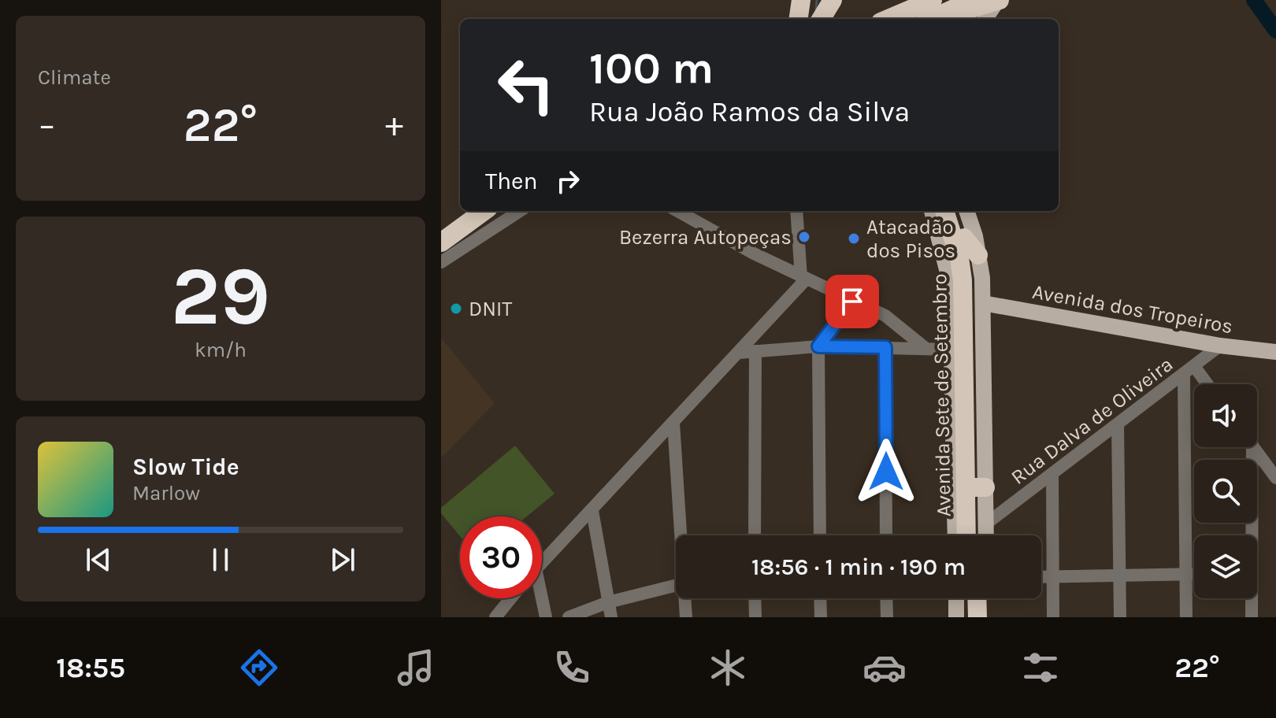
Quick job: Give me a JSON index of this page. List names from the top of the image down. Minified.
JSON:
{"streets":{"highway":["Avenida Sete de Setembro"],"main road":["Avenida dos Tropeiros"],"street":["Rua Dalva de Oliveira"]},"crossings":[["Avenida dos Tropeiros","Avenida Sete de Setembro"],["Avenida dos Tropeiros","Rua Dalva de Oliveira"],["Avenida Sete de Setembro","Rua Dalva de Oliveira"]],"places":["Bezerra Autopeças","Atacadão dos Pisos","DNIT"],"page":{"tile":["Climate",["29","km/h"]],"turn":["100 m","Rua João Ramos da Silva"],"heat":["−","22°","+"],"then":"Then","song":["Slow Tide","Marlow"],"limit":"30","trip":"18:56 · 1 min · 190 m","tabs":["18:55","22°"]}}
